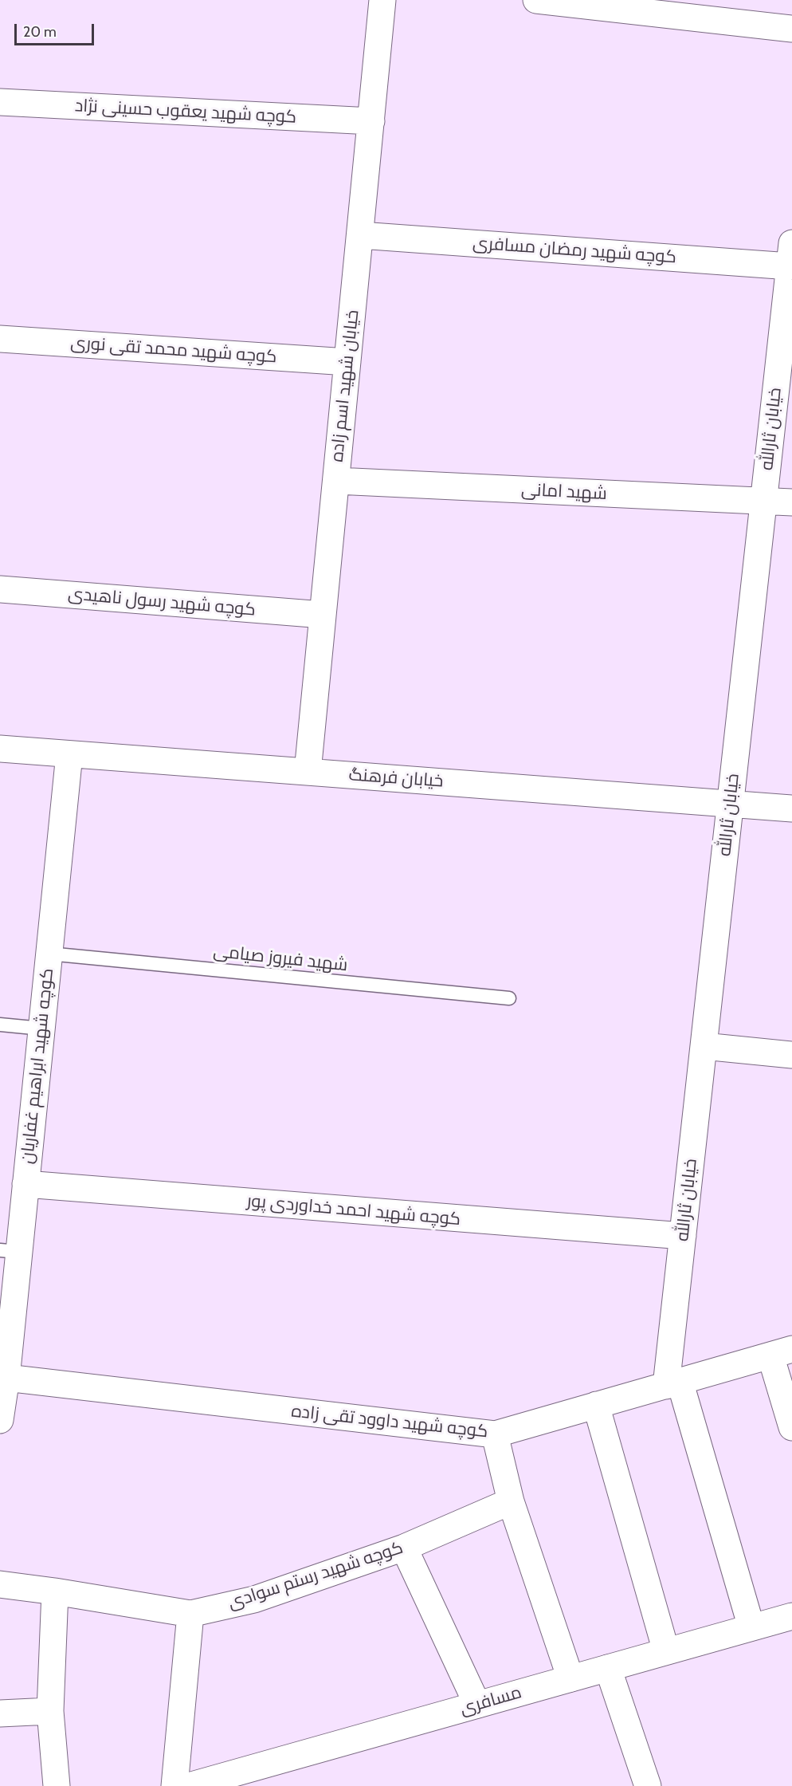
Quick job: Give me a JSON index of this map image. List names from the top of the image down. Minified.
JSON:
{"streets":{"street":["کوچه شهید یعقوب حسینی نژاد","کوچه شهید رمضان مسافری","کوچه شهید محمد تقی نوری","خیابان شهید اسم زاده","خیابان ثارالله","شهید امانی","کوچه شهید رسول ناهیدی","خیابان فرهنگ","کوچه شهید ابراهیم غفاریان","کوچه شهید احمد خداوردی پور","کوچه شهید داوود تقی زاده","کوچه شهید رستم سوادی","مسافری"],"lane":["شهید فیروز صیامی"]},"crossings":[["کوچه شهید یعقوب حسینی نژاد","خیابان شهید اسم زاده"],["کوچه شهید رمضان مسافری","خیابان شهید اسم زاده"],["کوچه شهید رمضان مسافری","خیابان ثارالله"],["کوچه شهید محمد تقی نوری","خیابان شهید اسم زاده"],["خیابان شهید اسم زاده","شهید امانی"],["خیابان شهید اسم زاده","کوچه شهید رسول ناهیدی"],["خیابان شهید اسم زاده","خیابان فرهنگ"],["خیابان ثارالله","شهید امانی"],["خیابان ثارالله","خیابان فرهنگ"],["خیابان ثارالله","کوچه شهید احمد خداوردی پور"],["خیابان ثارالله","کوچه شهید داوود تقی زاده"],["خیابان فرهنگ","کوچه شهید ابراهیم غفاریان"],["شهید فیروز صیامی","کوچه شهید ابراهیم غفاریان"],["کوچه شهید ابراهیم غفاریان","کوچه شهید احمد خداوردی پور"],["کوچه شهید ابراهیم غفاریان","کوچه شهید داوود تقی زاده"]],"scale_bar":"20 m"}
